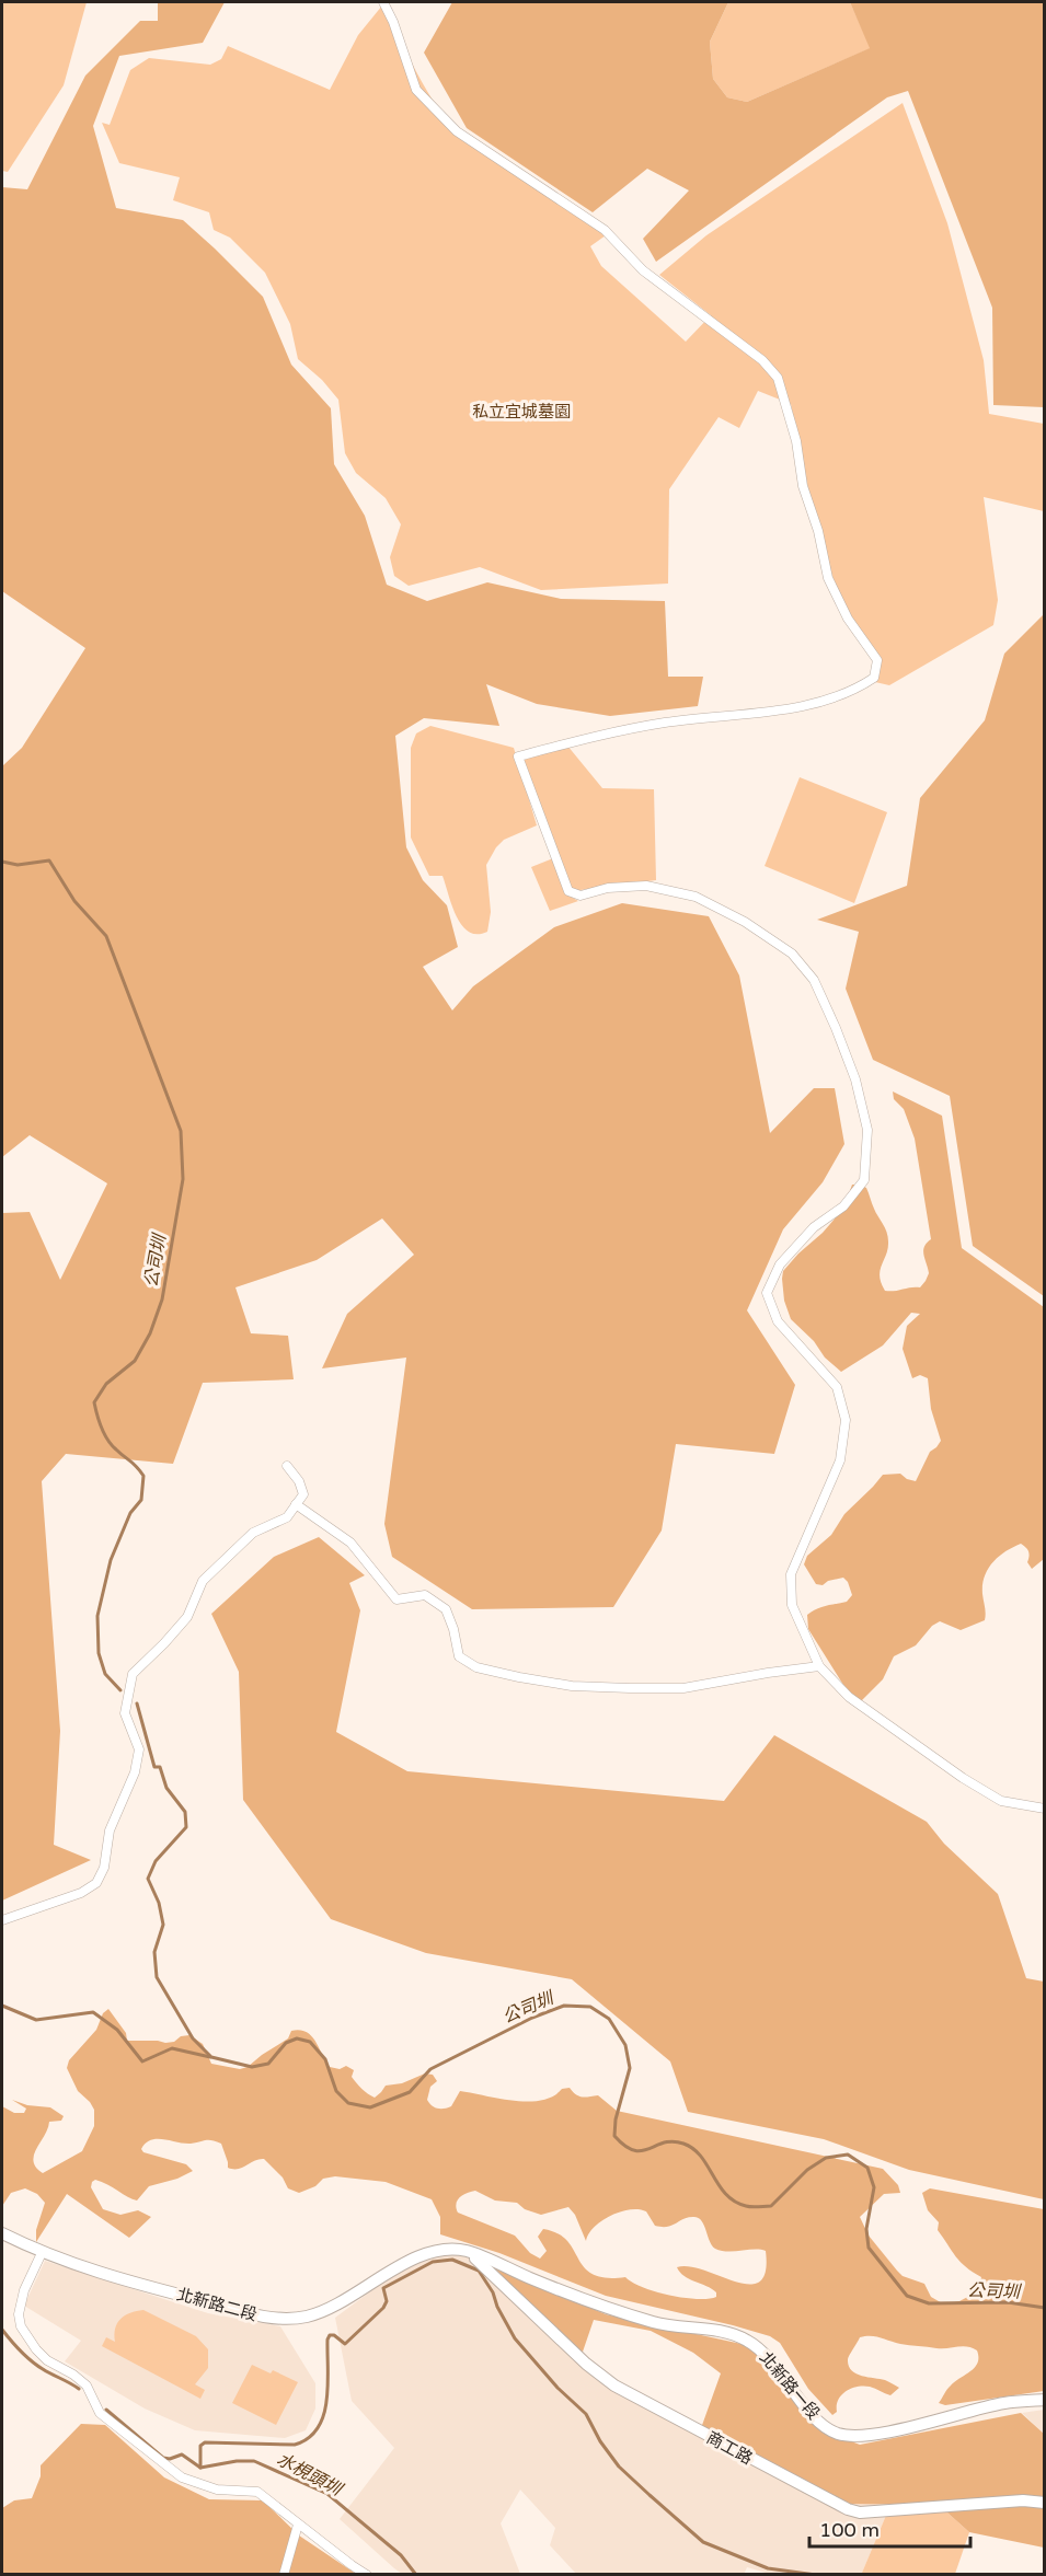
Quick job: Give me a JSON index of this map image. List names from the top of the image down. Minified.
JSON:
{"streets":{"main road":["北新路二段","北新路一段","商工路"]},"crossings":[["北新路二段","北新路一段"],["北新路二段","商工路"],["北新路一段","商工路"]],"water":["公司圳","水梘頭圳"],"parks":["私立宜城墓園"],"scale_bar":"100 m"}
